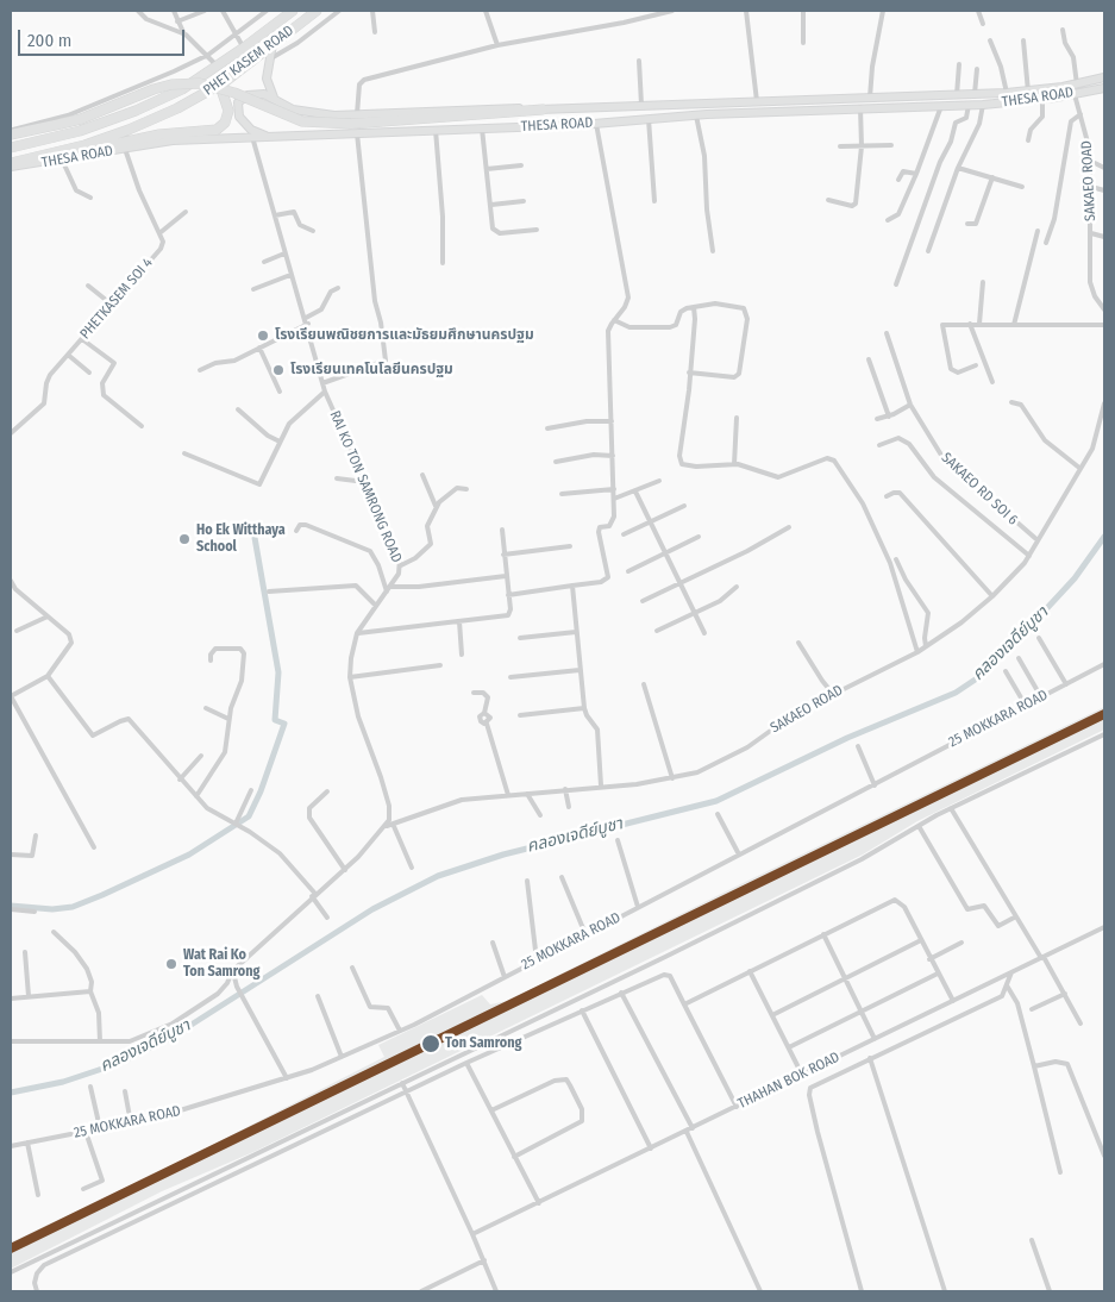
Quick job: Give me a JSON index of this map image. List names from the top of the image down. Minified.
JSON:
{"streets":{"highway":["PHET KASEM ROAD"],"main road":["THESA ROAD"],"street":["SAKAEO ROAD","PHETKASEM SOI 4","RAI KO TON SAMRONG ROAD","SAKAEO RD SOI 6","25 MOKKARA ROAD","THAHAN BOK ROAD"]},"crossings":[["PHET KASEM ROAD","THESA ROAD"],["THESA ROAD","SAKAEO ROAD"],["THESA ROAD","RAI KO TON SAMRONG ROAD"],["SAKAEO ROAD","RAI KO TON SAMRONG ROAD"],["SAKAEO ROAD","SAKAEO RD SOI 6"]],"water":["คลองเจดีย์บูชา"],"places":["โรงเรียนพณิชยการและมัธยมศึกษานครปฐม","โรงเรียนเทคโนโลยีนครปฐม","Ho Ek Witthaya School","Wat Rai Ko Ton Samrong","Ton Samrong"],"scale_bar":"200 m"}
